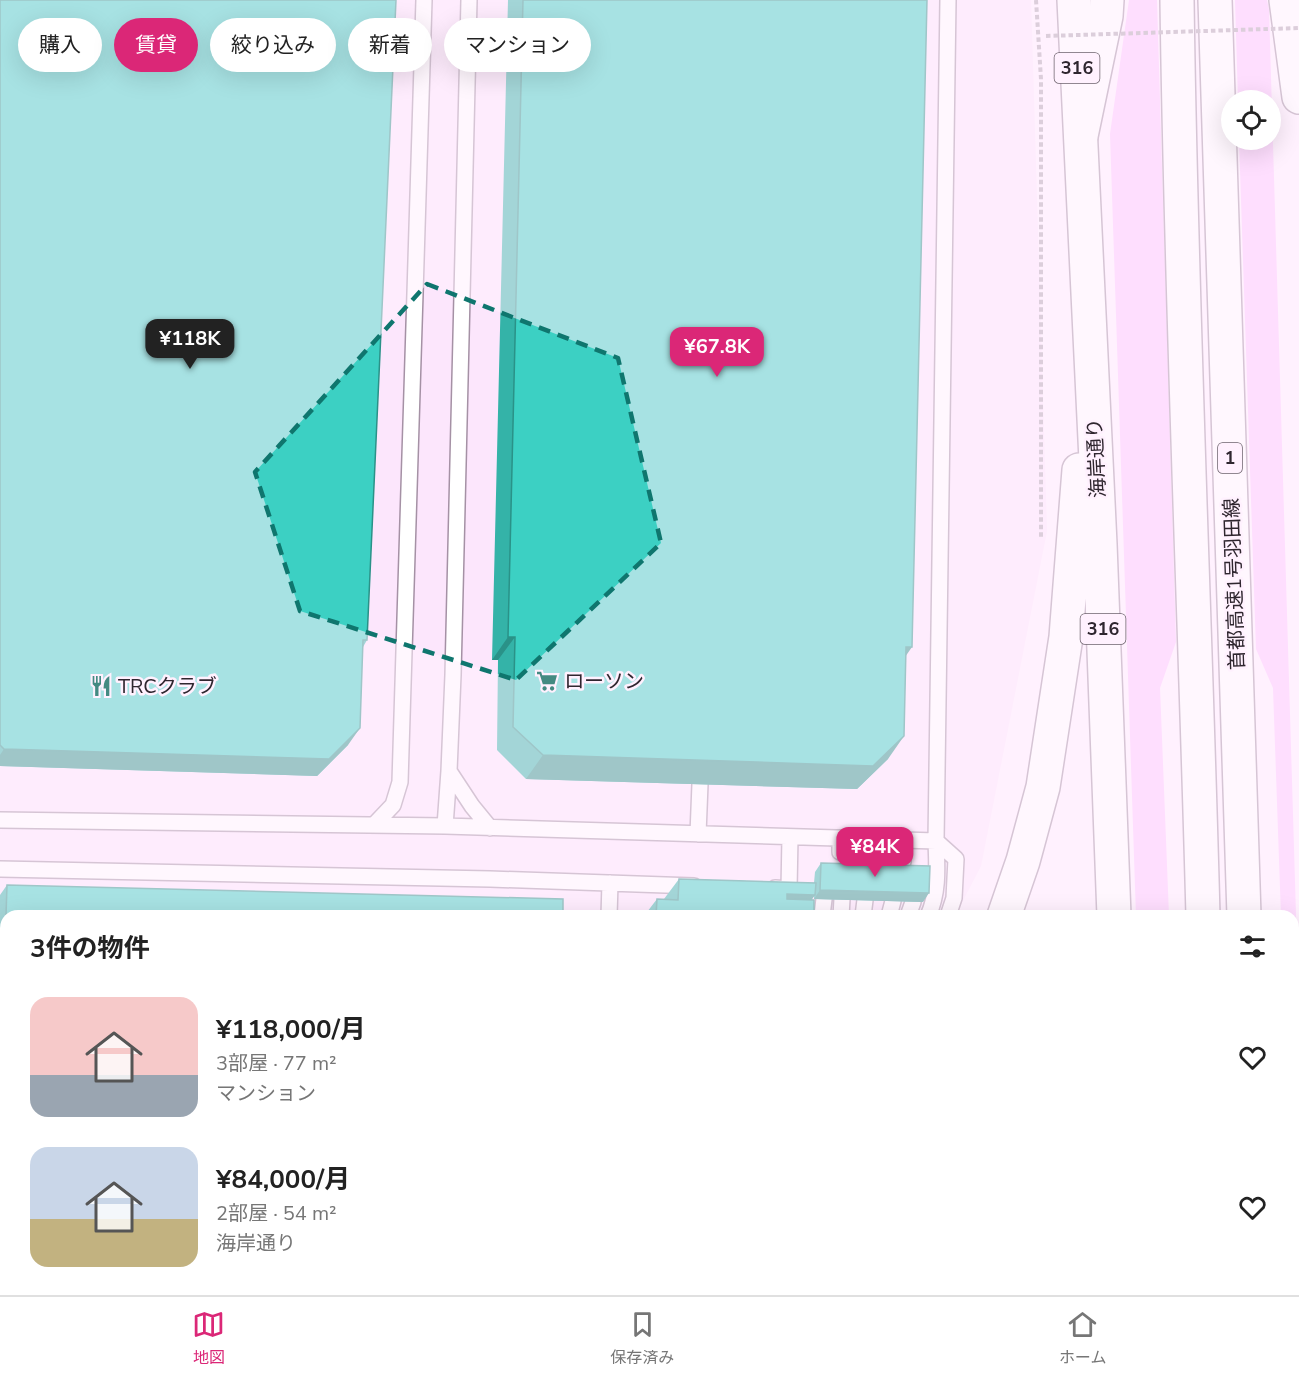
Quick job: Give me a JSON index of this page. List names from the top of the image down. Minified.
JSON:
{"streets":{"main road":["316","海岸通り","1","首都高速1号羽田線"]},"places":{"supermarket":["ローソン"],"restaurant":["TRCクラブ"]},"page":{"chip":["購入","賃貸","絞り込み","新着","マンション"],"price":["¥118K","¥67.8K","¥84K"],"heading":"3件の物件","list":[{"name":"¥118,000/月","note":"3部屋 · 77 m² · マンション"},{"name":"¥84,000/月","note":"2部屋 · 54 m² · 海岸通り"}],"tabs":["地図","保存済み","ホーム"]}}
